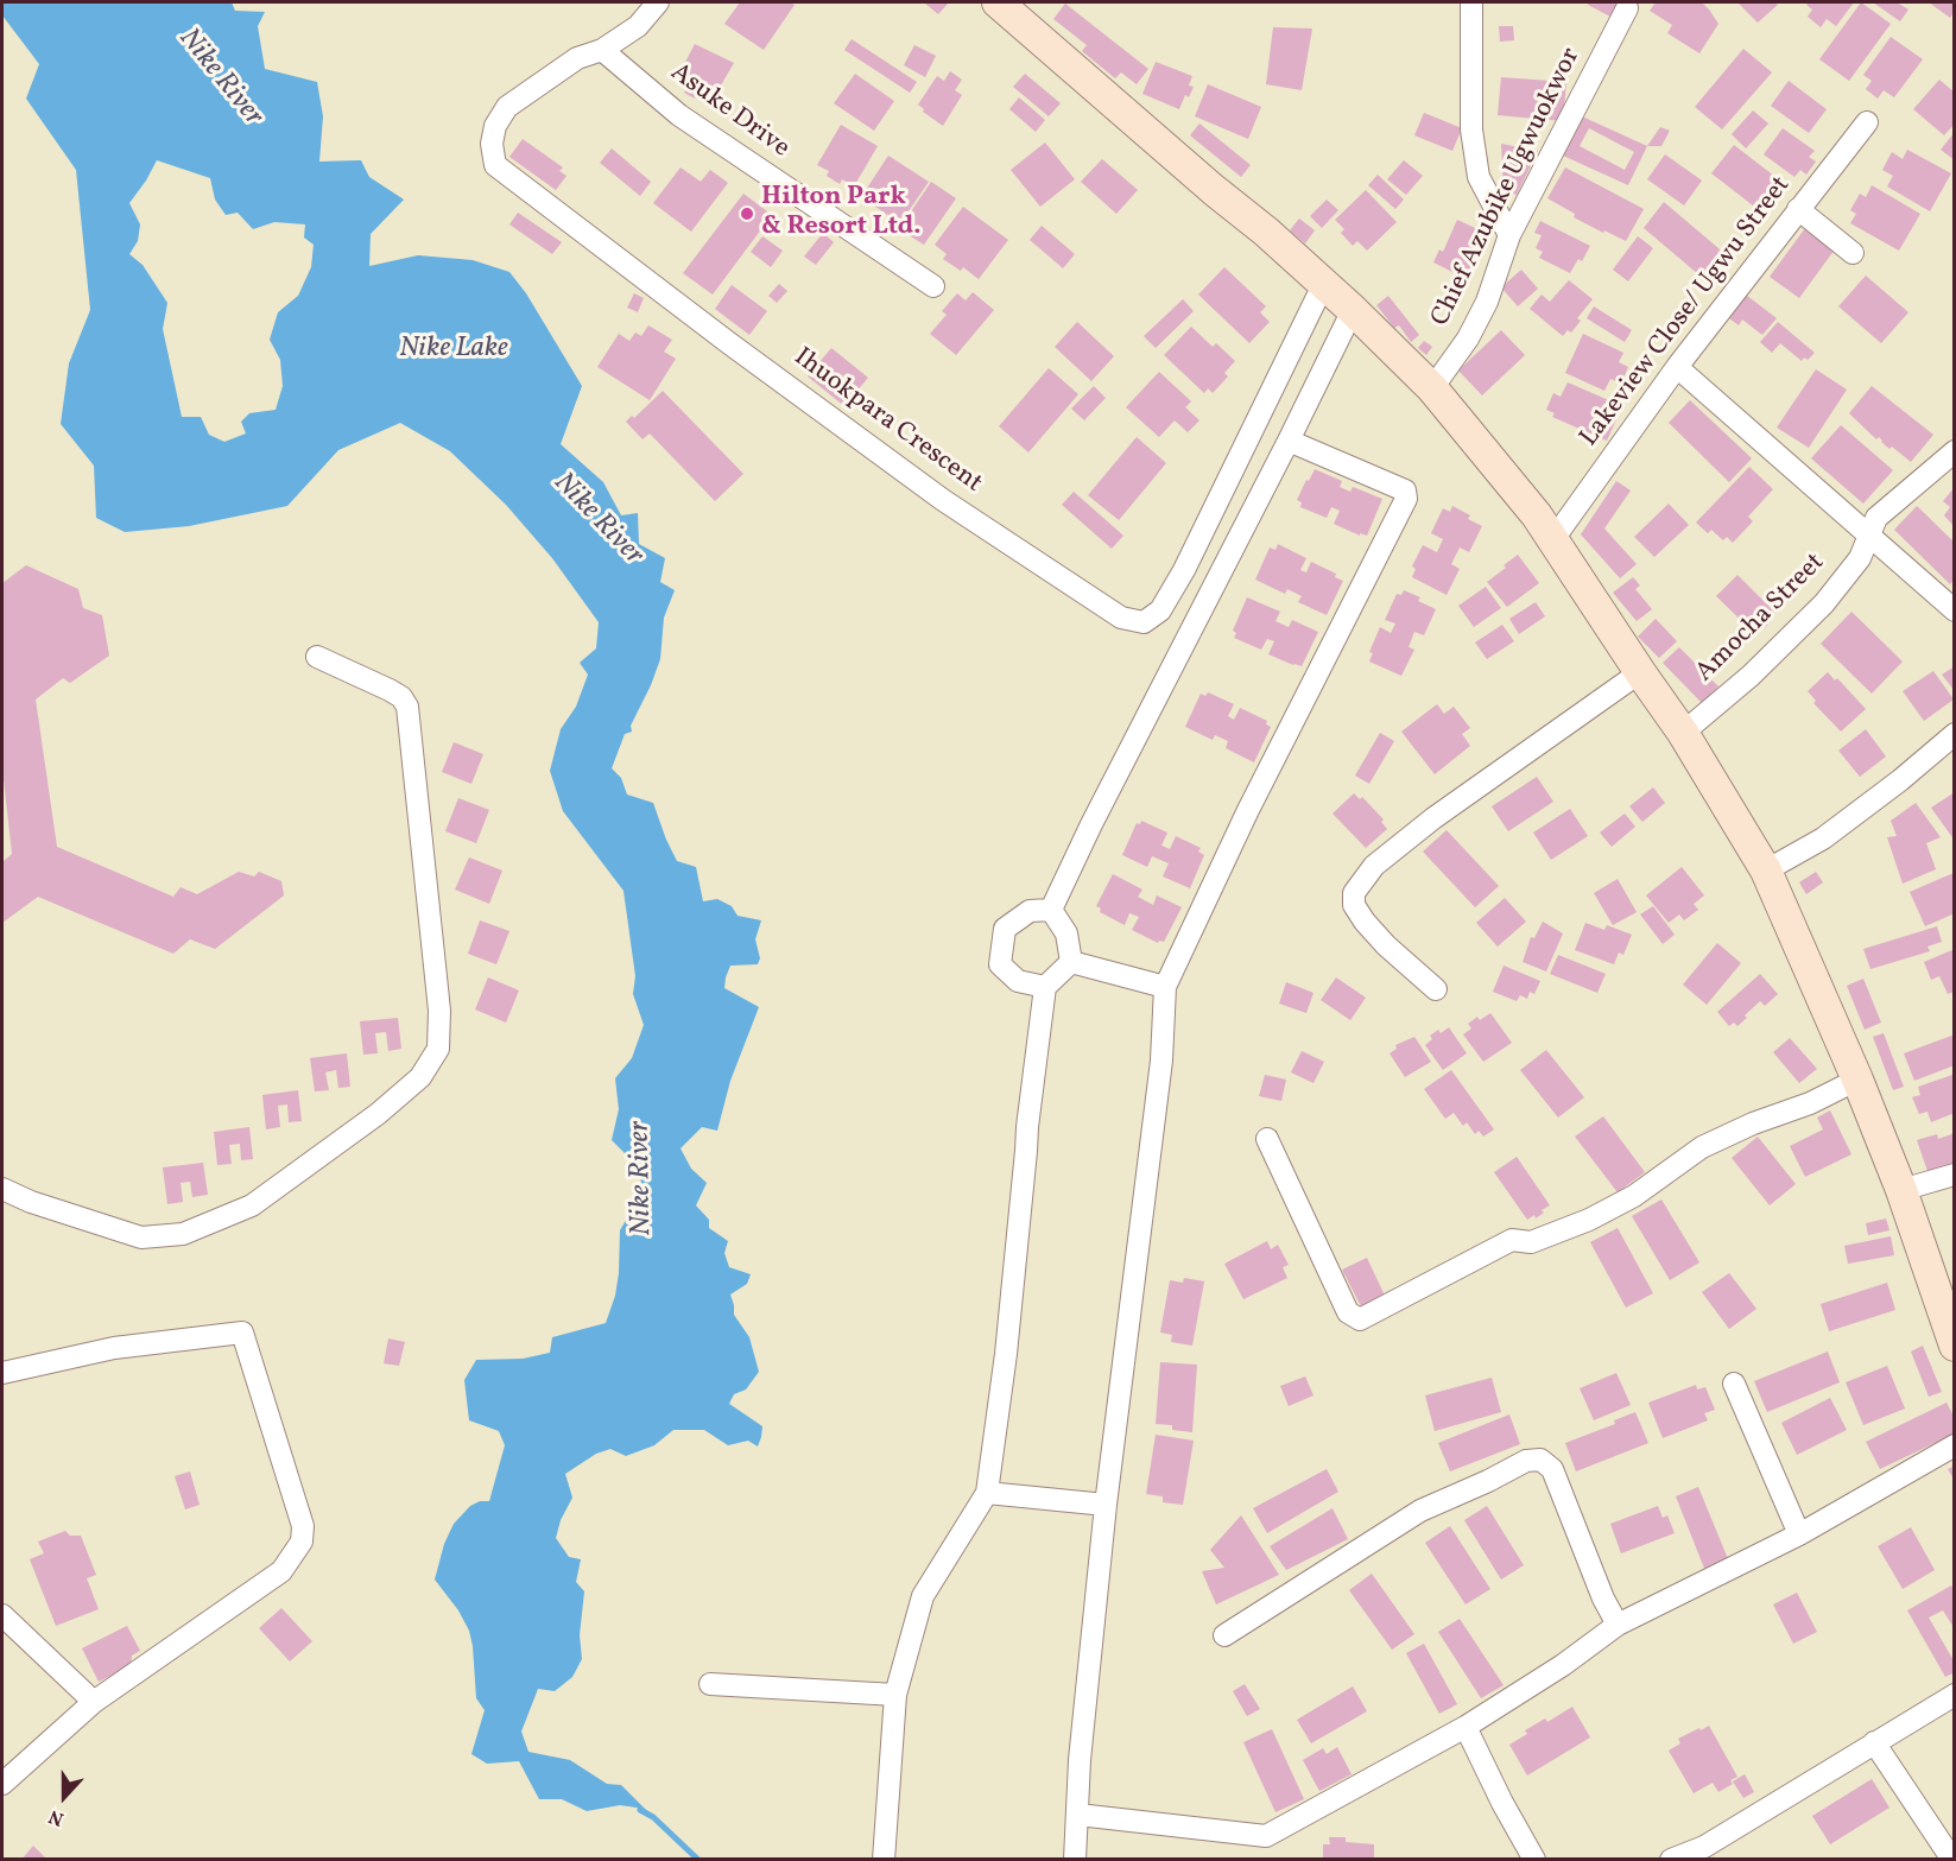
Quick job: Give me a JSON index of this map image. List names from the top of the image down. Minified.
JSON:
{"streets":{"street":["Asuke Drive","Chief Azubike Ugwuokwor","Lakeview Close/ Ugwu Street","Ihuokpara Crescent","Amocha Street"]},"crossings":[["Asuke Drive","Ihuokpara Crescent"]],"water":["Nike River","Nike Lake"],"places":["Hilton Park & Resort Ltd."],"north":"bottom"}
